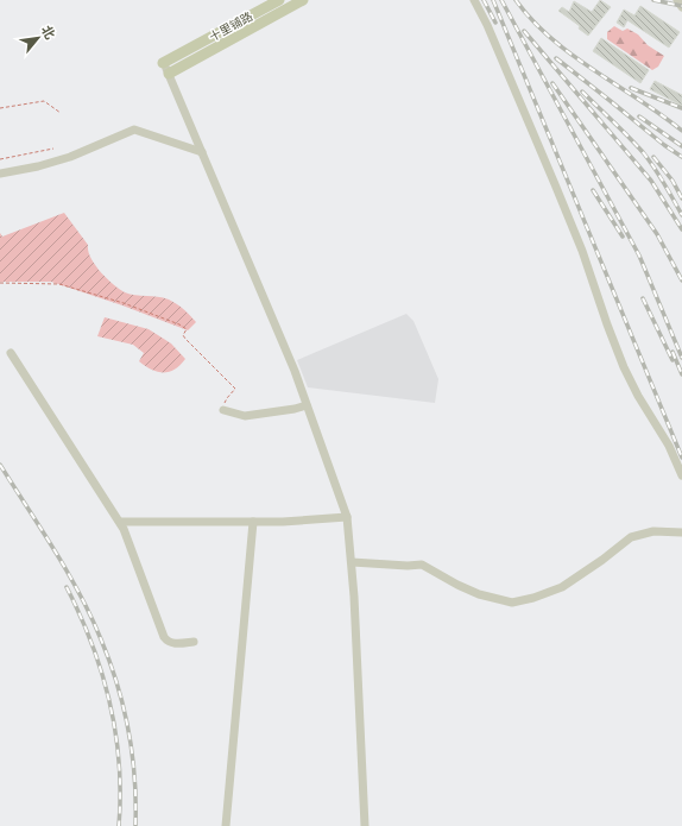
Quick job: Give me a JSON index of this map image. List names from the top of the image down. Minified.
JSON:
{"streets":{"main road":["十里铺路"]},"north":"top right"}
